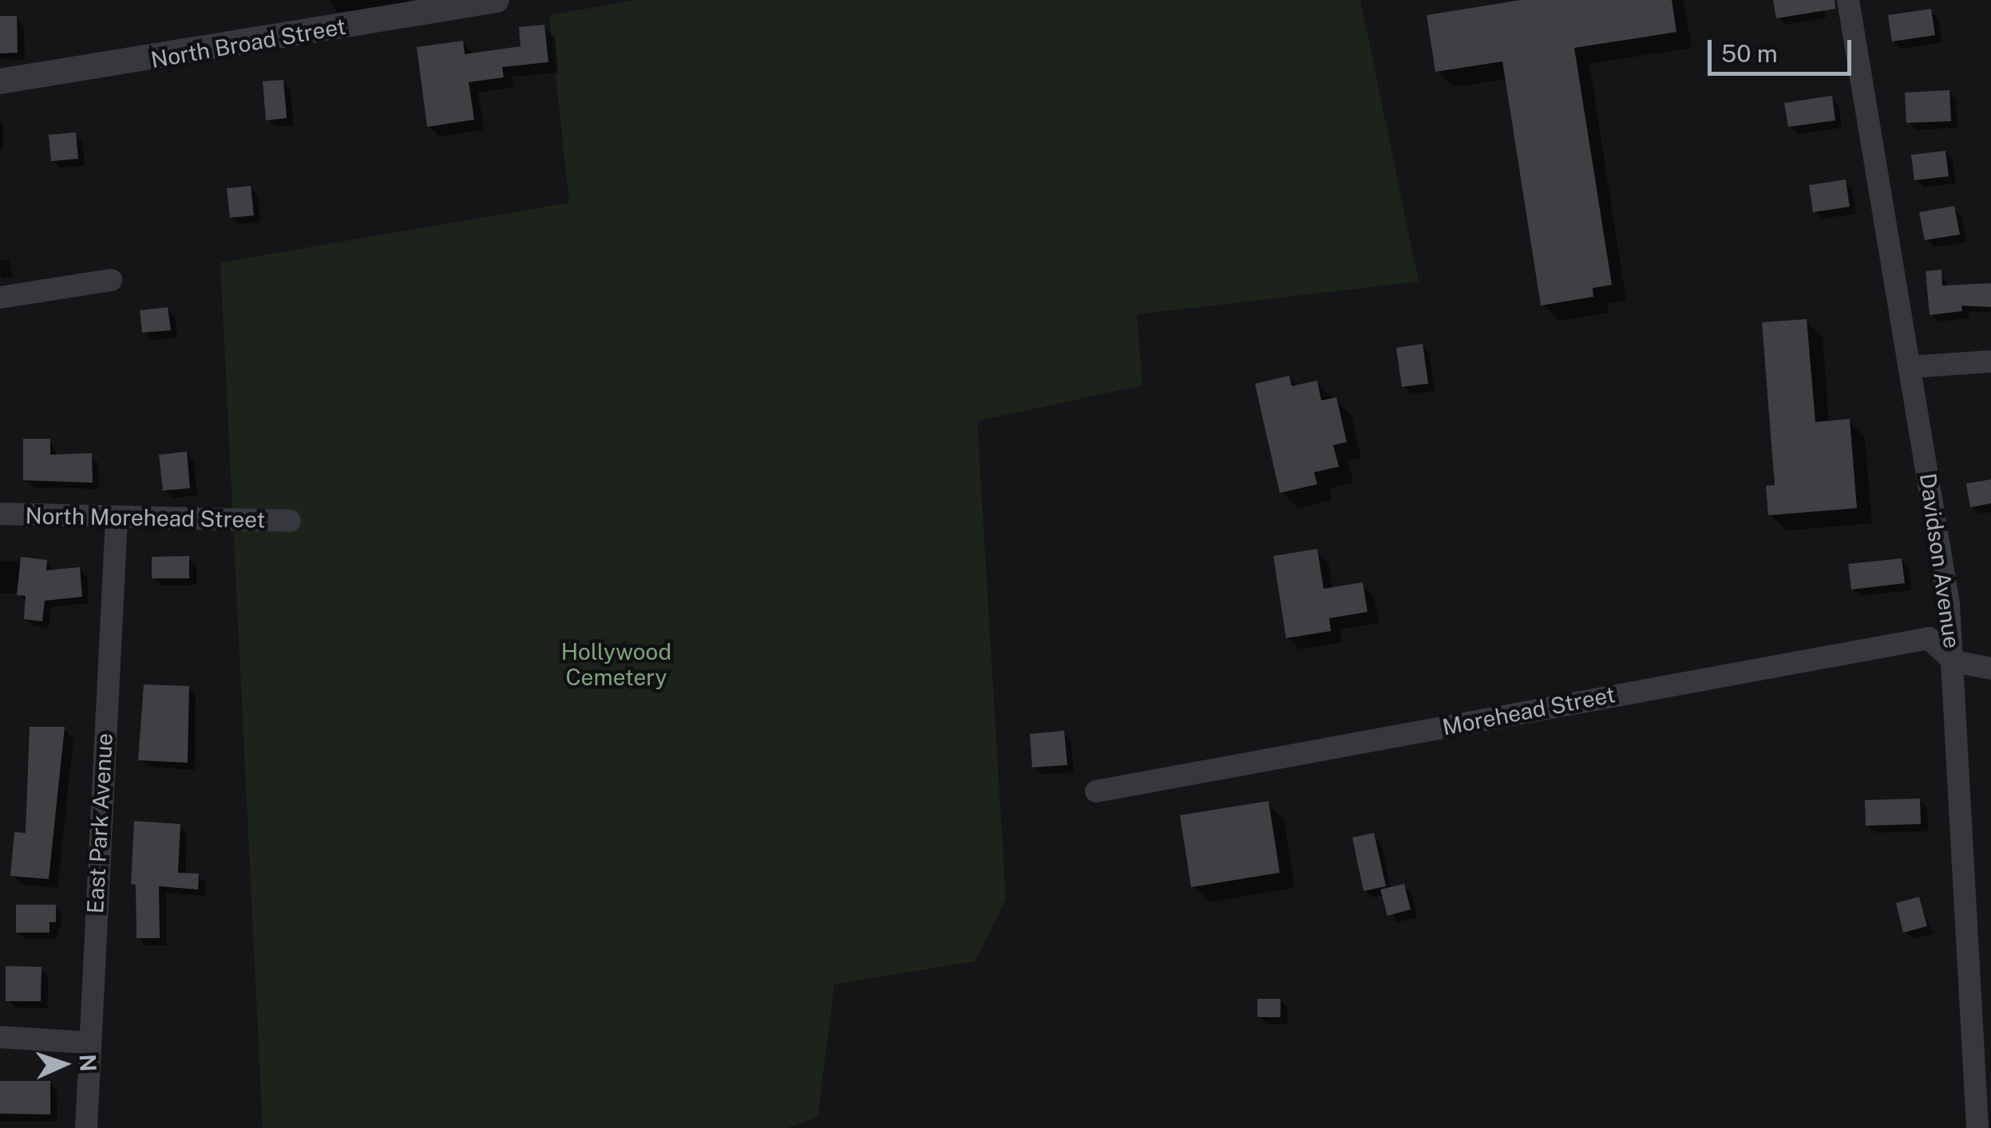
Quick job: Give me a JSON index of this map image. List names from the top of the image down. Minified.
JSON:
{"streets":{"street":["North Broad Street","North Morehead Street","Davidson Avenue","Morehead Street","East Park Avenue"]},"crossings":[["North Morehead Street","East Park Avenue"],["Davidson Avenue","Morehead Street"]],"parks":["Hollywood Cemetery"],"scale_bar":"50 m","north":"right"}
